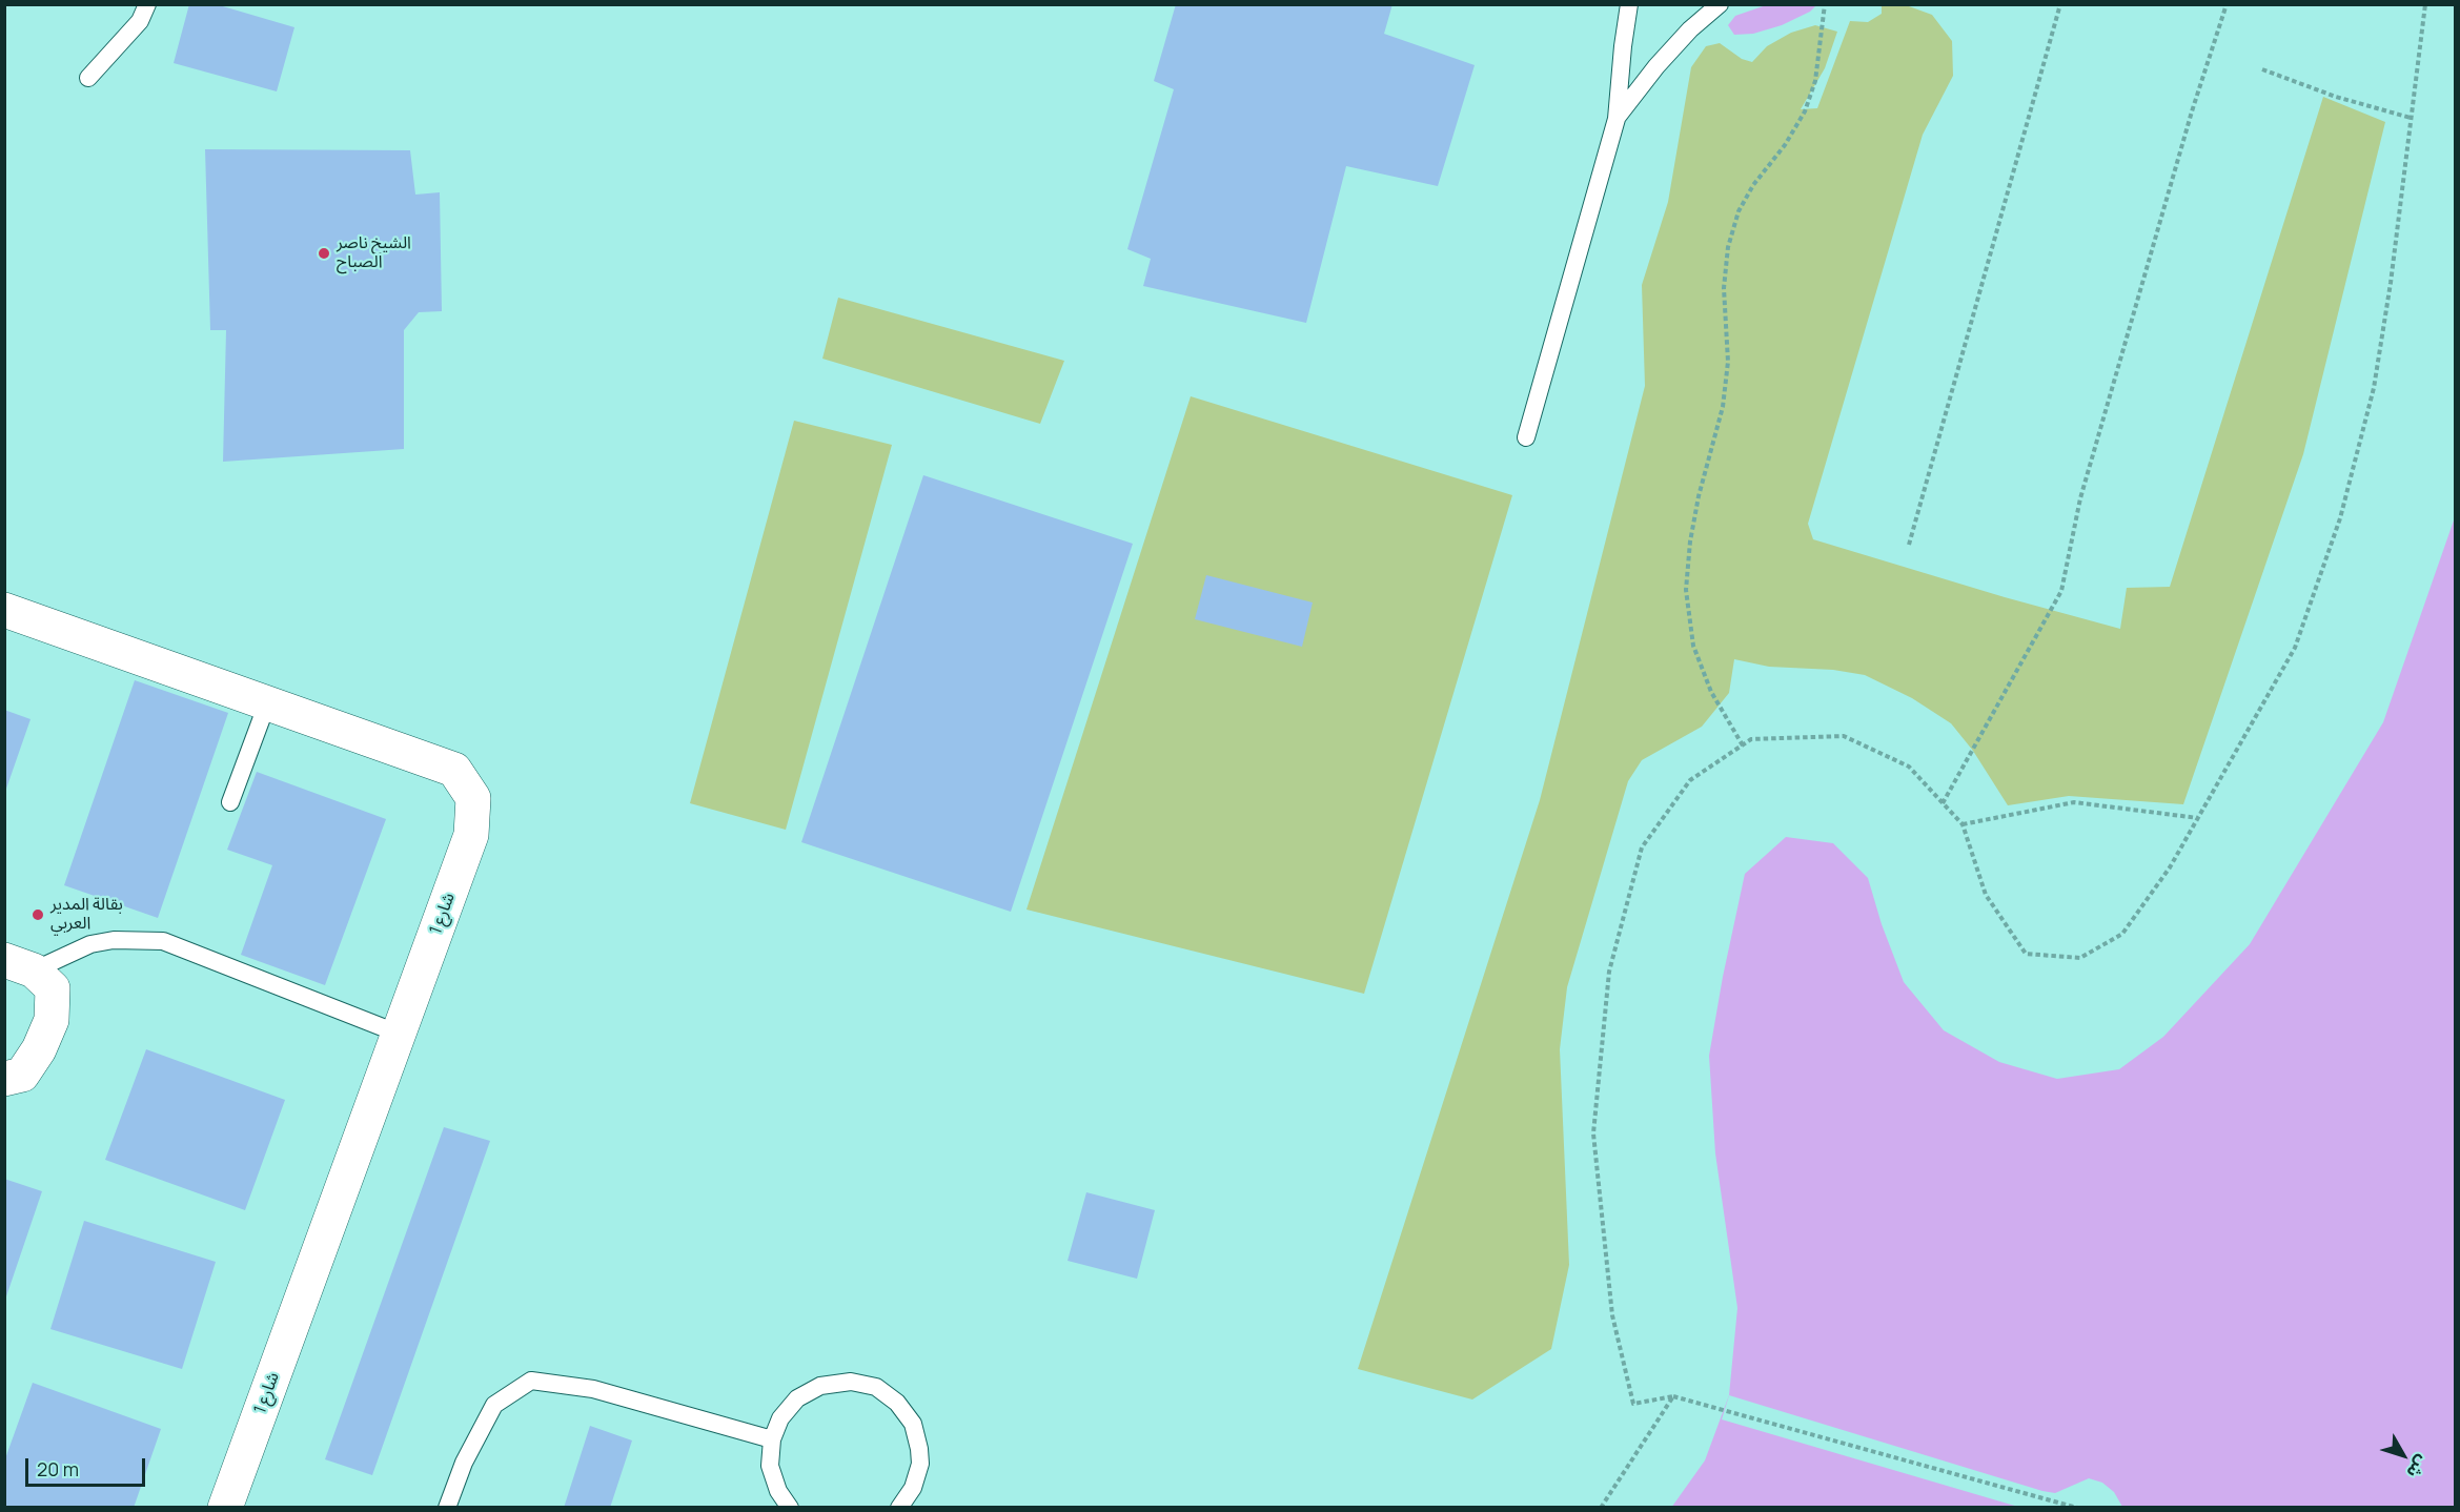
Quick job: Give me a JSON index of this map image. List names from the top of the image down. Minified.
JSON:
{"streets":{"street":["شارع 1"]},"places":["الشيخ ناصر الصباح","بقالة المدير العربي"],"scale_bar":"20 m","north":"bottom right"}
